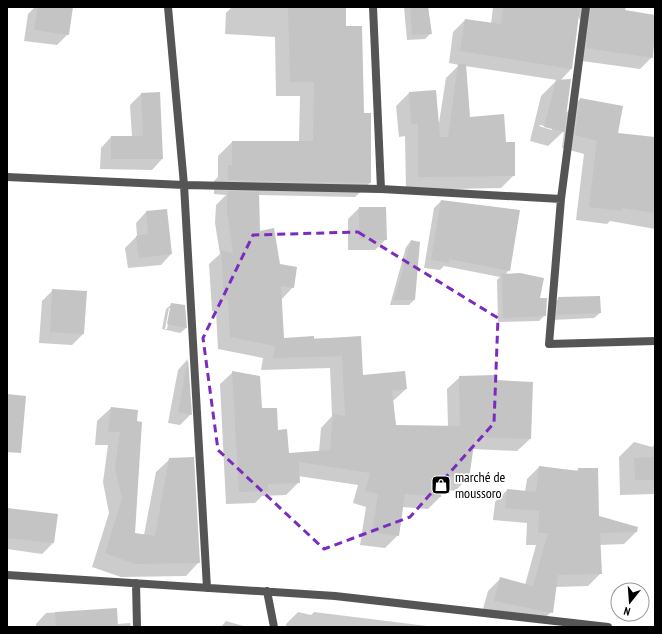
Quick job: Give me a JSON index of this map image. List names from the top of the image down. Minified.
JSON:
{"places":{"shop":["marché de moussoro"]},"north":"bottom"}
